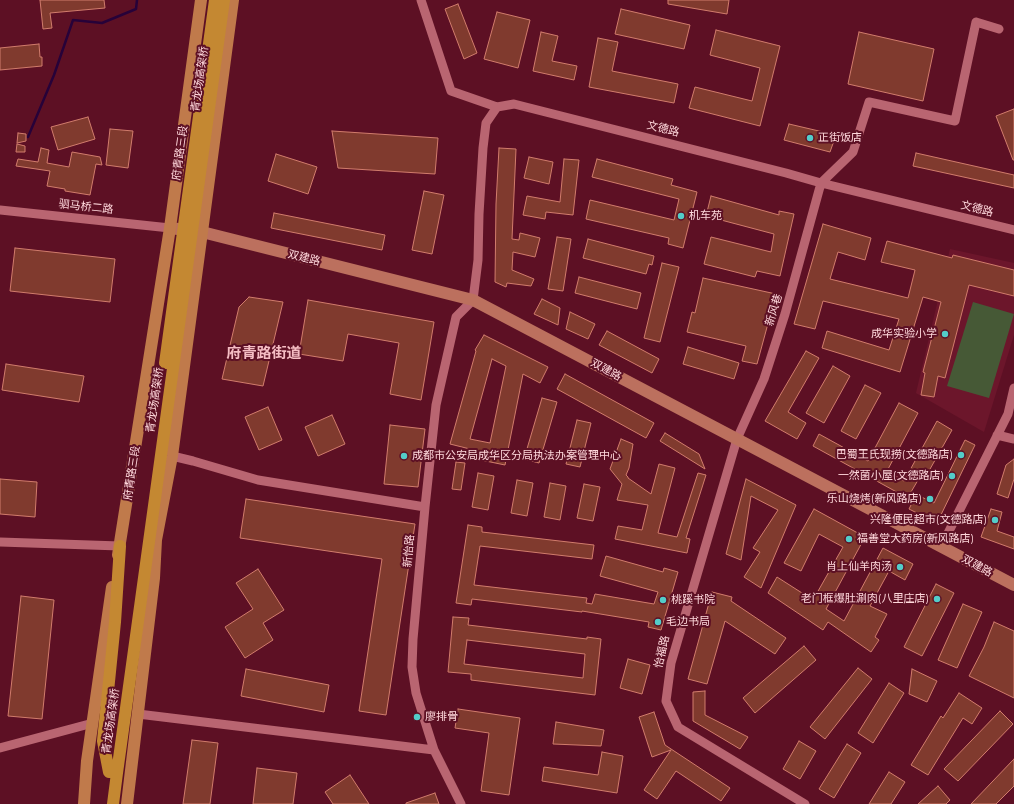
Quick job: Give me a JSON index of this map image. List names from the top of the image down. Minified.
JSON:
{"streets":{"highway":["青龙场高架桥"],"main road":["府青路三段"],"street":["文德路","驷马桥二路","双建路","新风巷","新怡路","怡福路"]},"crossings":[["文德路","新风巷"],["府青路三段","驷马桥二路"],["府青路三段","双建路"],["驷马桥二路","双建路"],["双建路","新风巷"],["双建路","新怡路"],["双建路","怡福路"],["新风巷","怡福路"]],"districts":["府青路街道"],"places":["正街饭店","机车苑","成华实验小学","巴蜀王氏现捞(文德路店)","成都市公安局成华区分局执法办案管理中心","一然菌小屋(文德路店)","乐山烧烤(新风路店)","兴隆便民超市(文德路店)","福善堂大药房(新风路店)","肖上仙羊肉汤","老门框爆肚涮肉(八里庄店)","桃蹊书院","毛边书局","廖排骨"]}
